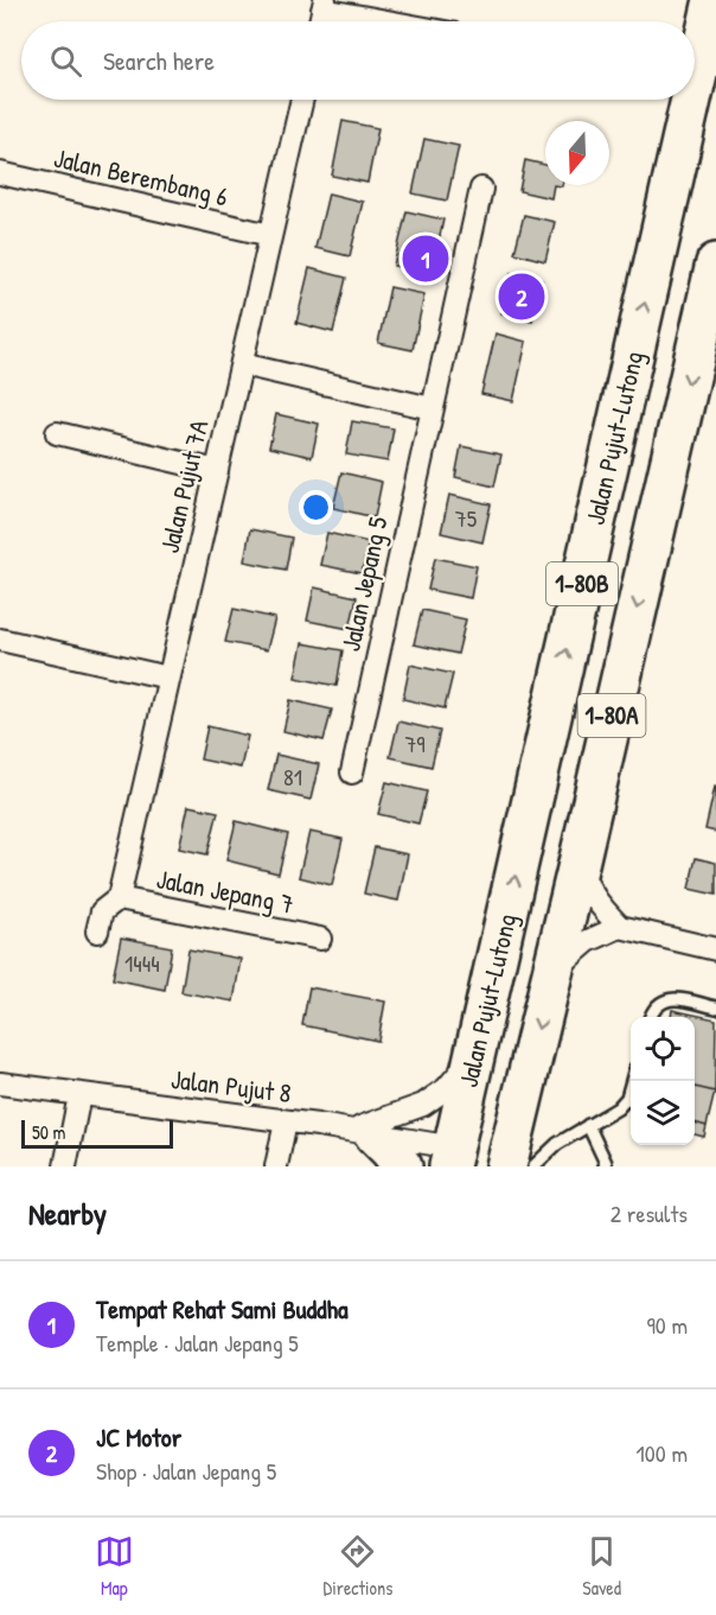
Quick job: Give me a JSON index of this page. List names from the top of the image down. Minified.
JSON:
{"streets":{"highway":["Jalan Pujut-Lutong","1-80B","1-80A"],"street":["Jalan Berembang 6","Jalan Pujut 7A","Jalan Jepang 5","Jalan Jepang 7","Jalan Pujut 8"]},"crossings":[["Jalan Berembang 6","Jalan Pujut 7A"],["Jalan Pujut 7A","Jalan Jepang 7"]],"house_numbers":["75","79","81","1444"],"scale_bar":"50 m","north":"bottom","page":{"search":"Search here","pins":["1","2"],"scale":"50 m","heading":["Nearby","2 results"],"list":[{"mark":"1","name":"Tempat Rehat Sami Buddha","note":"Temple · Jalan Jepang 5","value":"90 m"},{"mark":"2","name":"JC Motor","note":"Shop · Jalan Jepang 5","value":"100 m"}],"nav":["Map","Directions","Saved"]}}
